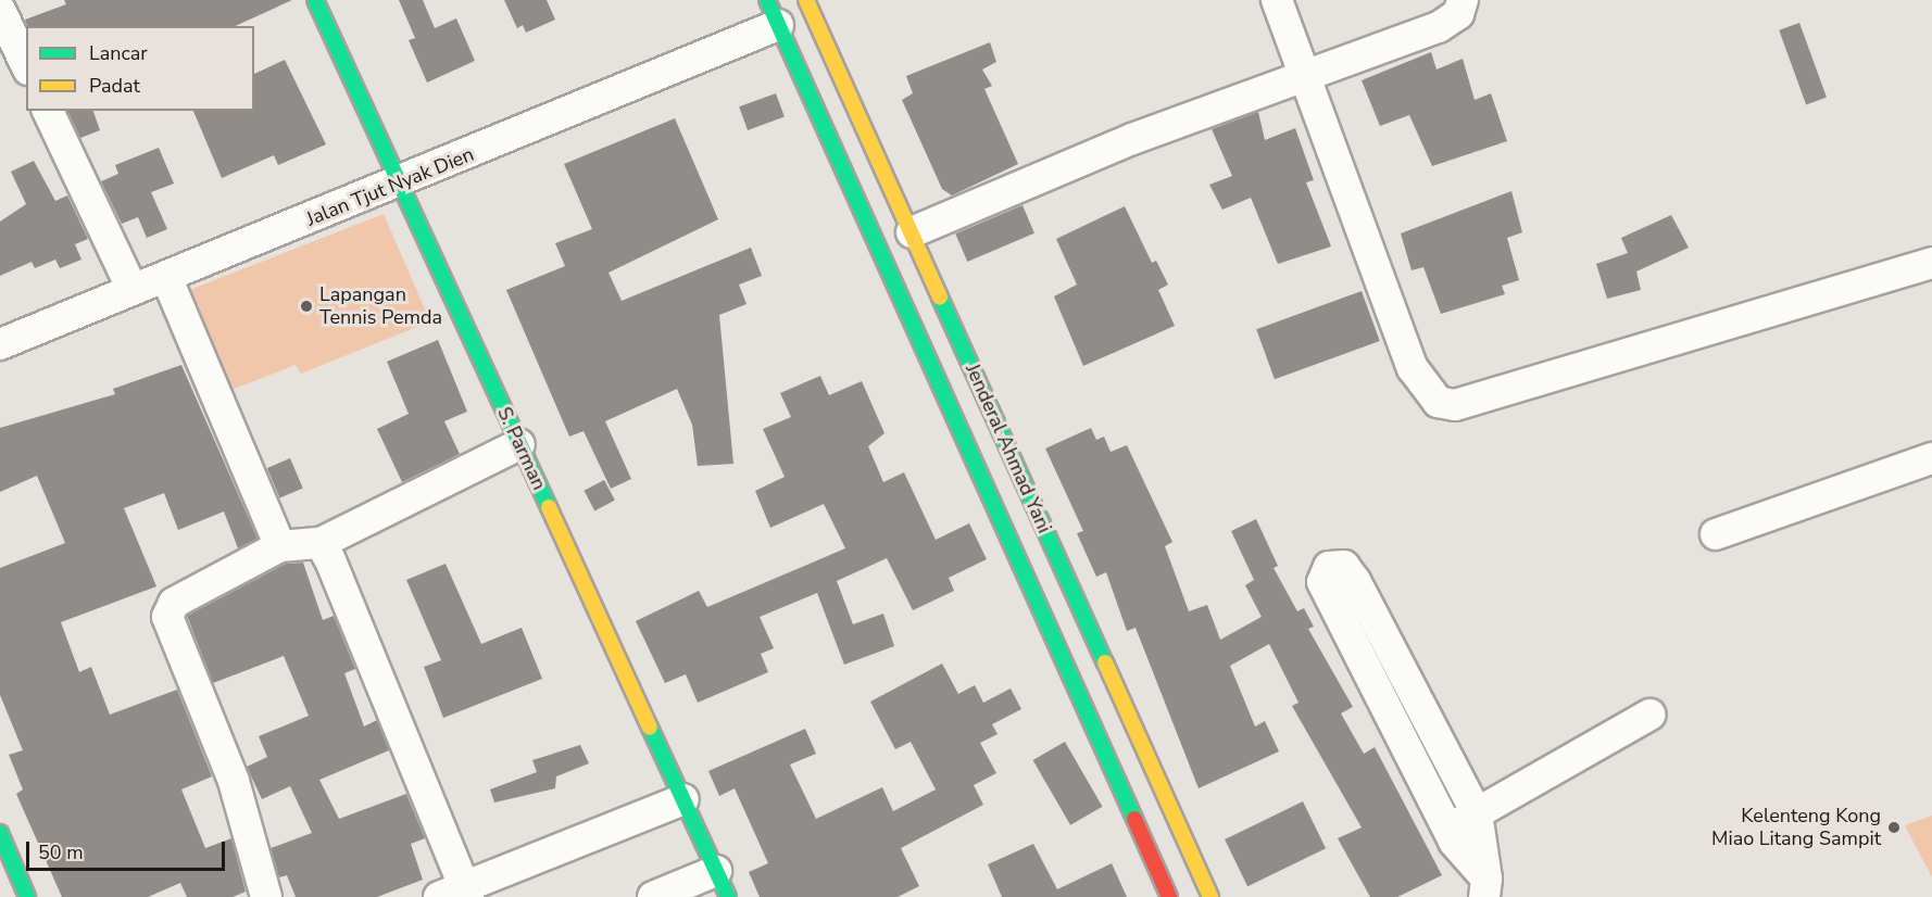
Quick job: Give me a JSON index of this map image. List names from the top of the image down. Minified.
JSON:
{"streets":{"main road":["S. Parman","Jenderal Ahmad Yani"],"street":["Jalan Tjut Nyak Dien"]},"crossings":[["Jalan Tjut Nyak Dien","S. Parman"],["Jalan Tjut Nyak Dien","Jenderal Ahmad Yani"]],"places":["Lapangan Tennis Pemda","Kelenteng Kong Miao Litang Sampit"],"legend":["Lancar","Padat"],"scale_bar":"50 m"}
